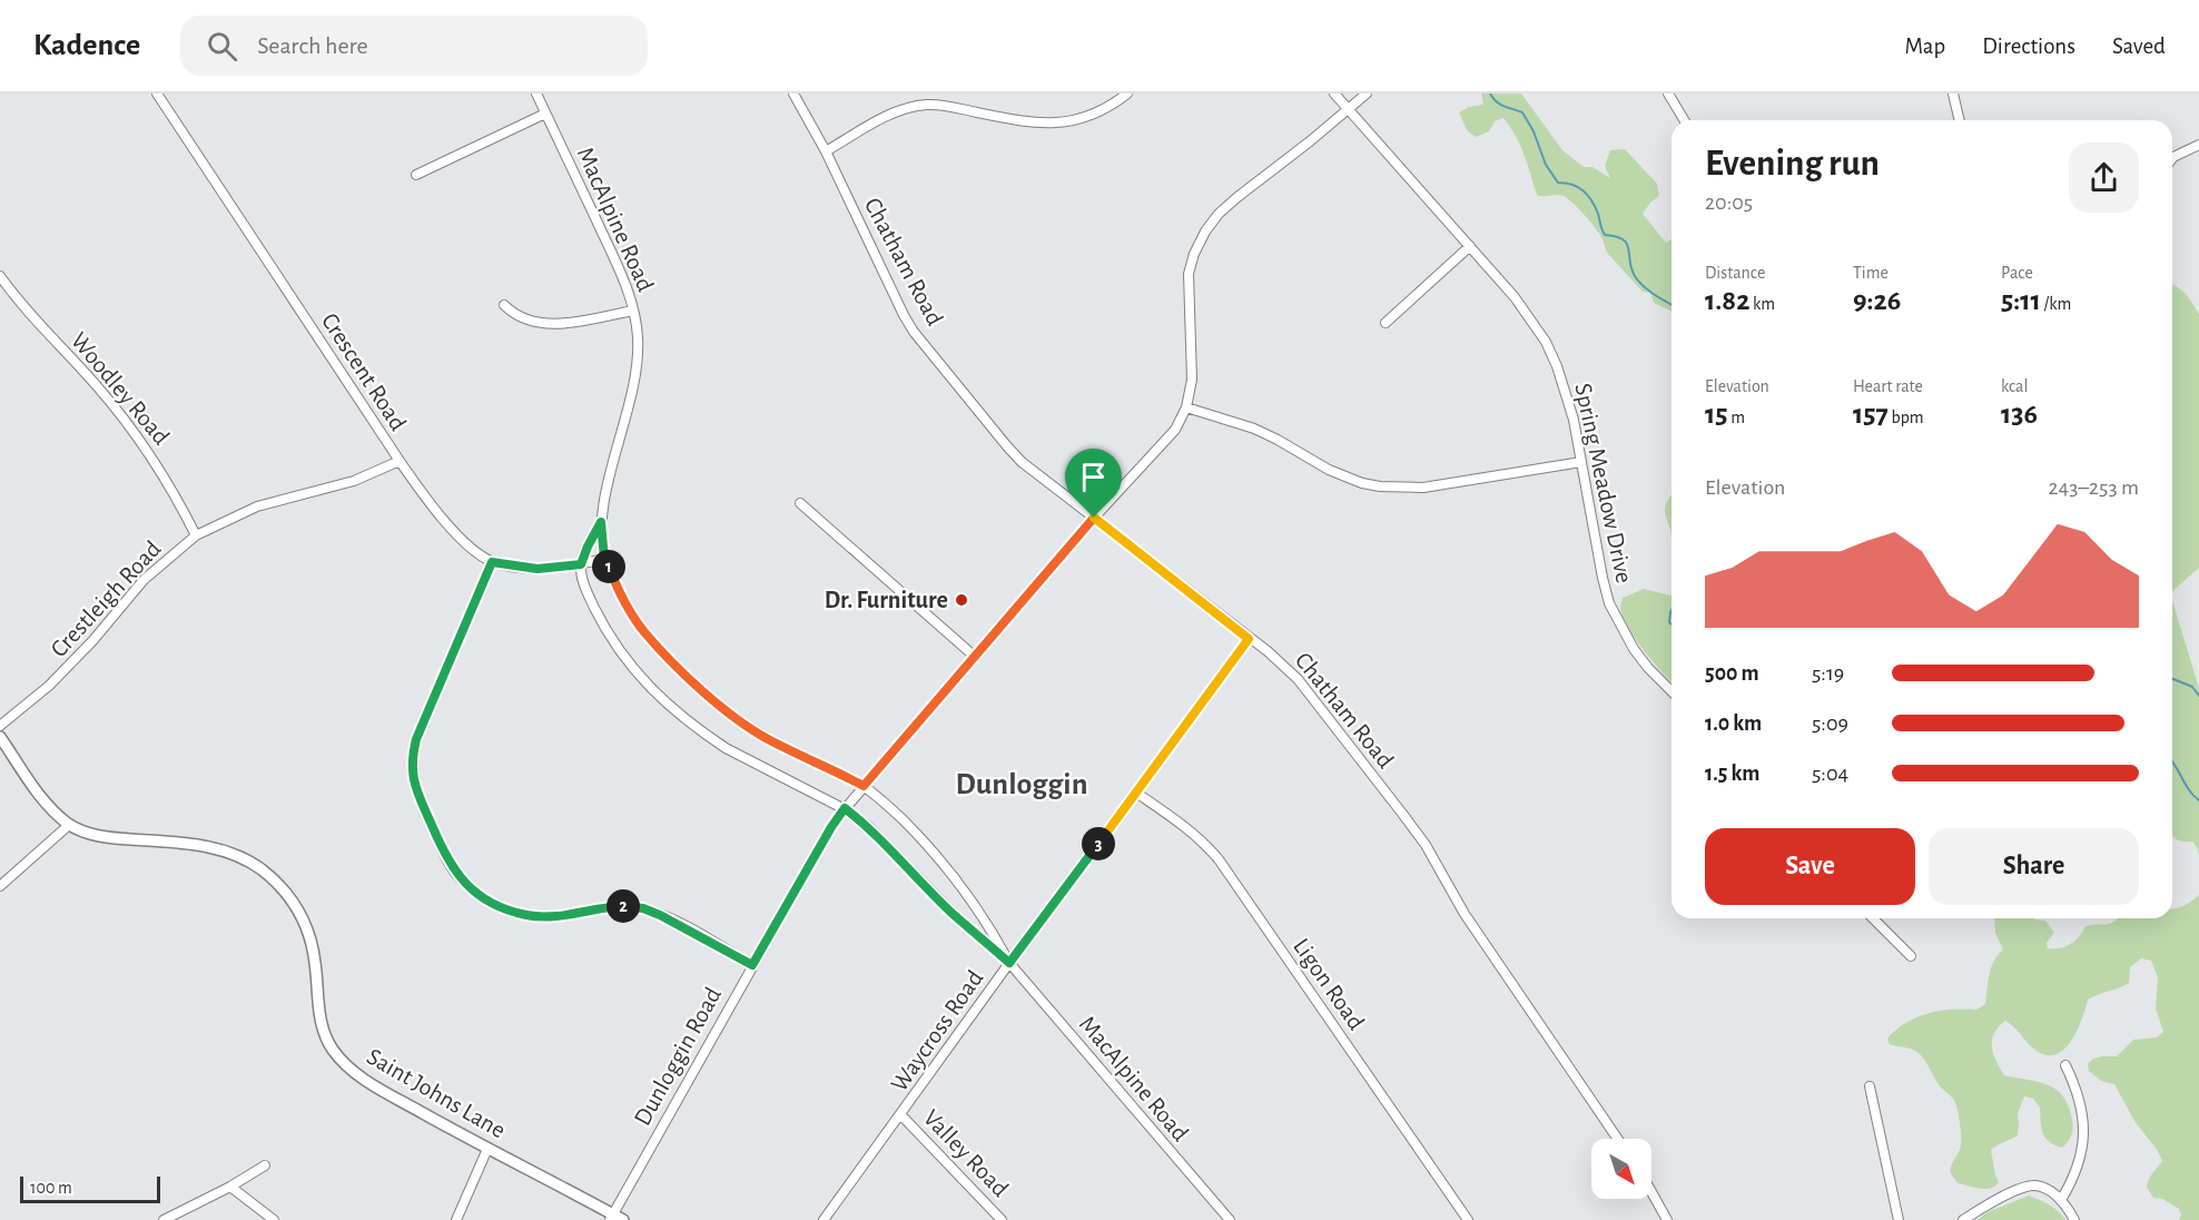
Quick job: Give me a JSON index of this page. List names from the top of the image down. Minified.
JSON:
{"streets":{"street":["MacAlpine Road","Chatham Road","Crescent Road","Woodley Road","Spring Meadow Drive","Crestleigh Road","Ligon Road","Waycross Road","Dunloggin Road","Saint Johns Lane","Valley Road"]},"crossings":[["MacAlpine Road","Waycross Road"],["MacAlpine Road","Dunloggin Road"],["Chatham Road","Waycross Road"],["Chatham Road","Dunloggin Road"],["Crescent Road","Crestleigh Road"],["Woodley Road","Crestleigh Road"],["Spring Meadow Drive","Dunloggin Road"],["Ligon Road","Waycross Road"],["Waycross Road","Valley Road"],["Dunloggin Road","Saint Johns Lane"]],"districts":["Dunloggin"],"places":["Dr. Furniture"],"scale_bar":"100 m","north":"bottom right","page":{"header":"Kadence","search":"Search here","nav":["Map","Directions","Saved"],"heading":["Evening run","20:05"],"stats":[["Distance","1.82 km"],["Time","9:26"],["Pace","5:11 /km"],["Elevation","15 m"],["Heart rate","157 bpm"],["kcal","136"]],"chart":["Elevation","243–253 m"],"pins":["1","3","2"],"list":[{"name":"500 m","note":"5:19"},{"name":"1.0 km","note":"5:09"},{"name":"1.5 km","note":"5:04"}],"buttons":["Save","Share"],"scale":"100 m"}}
